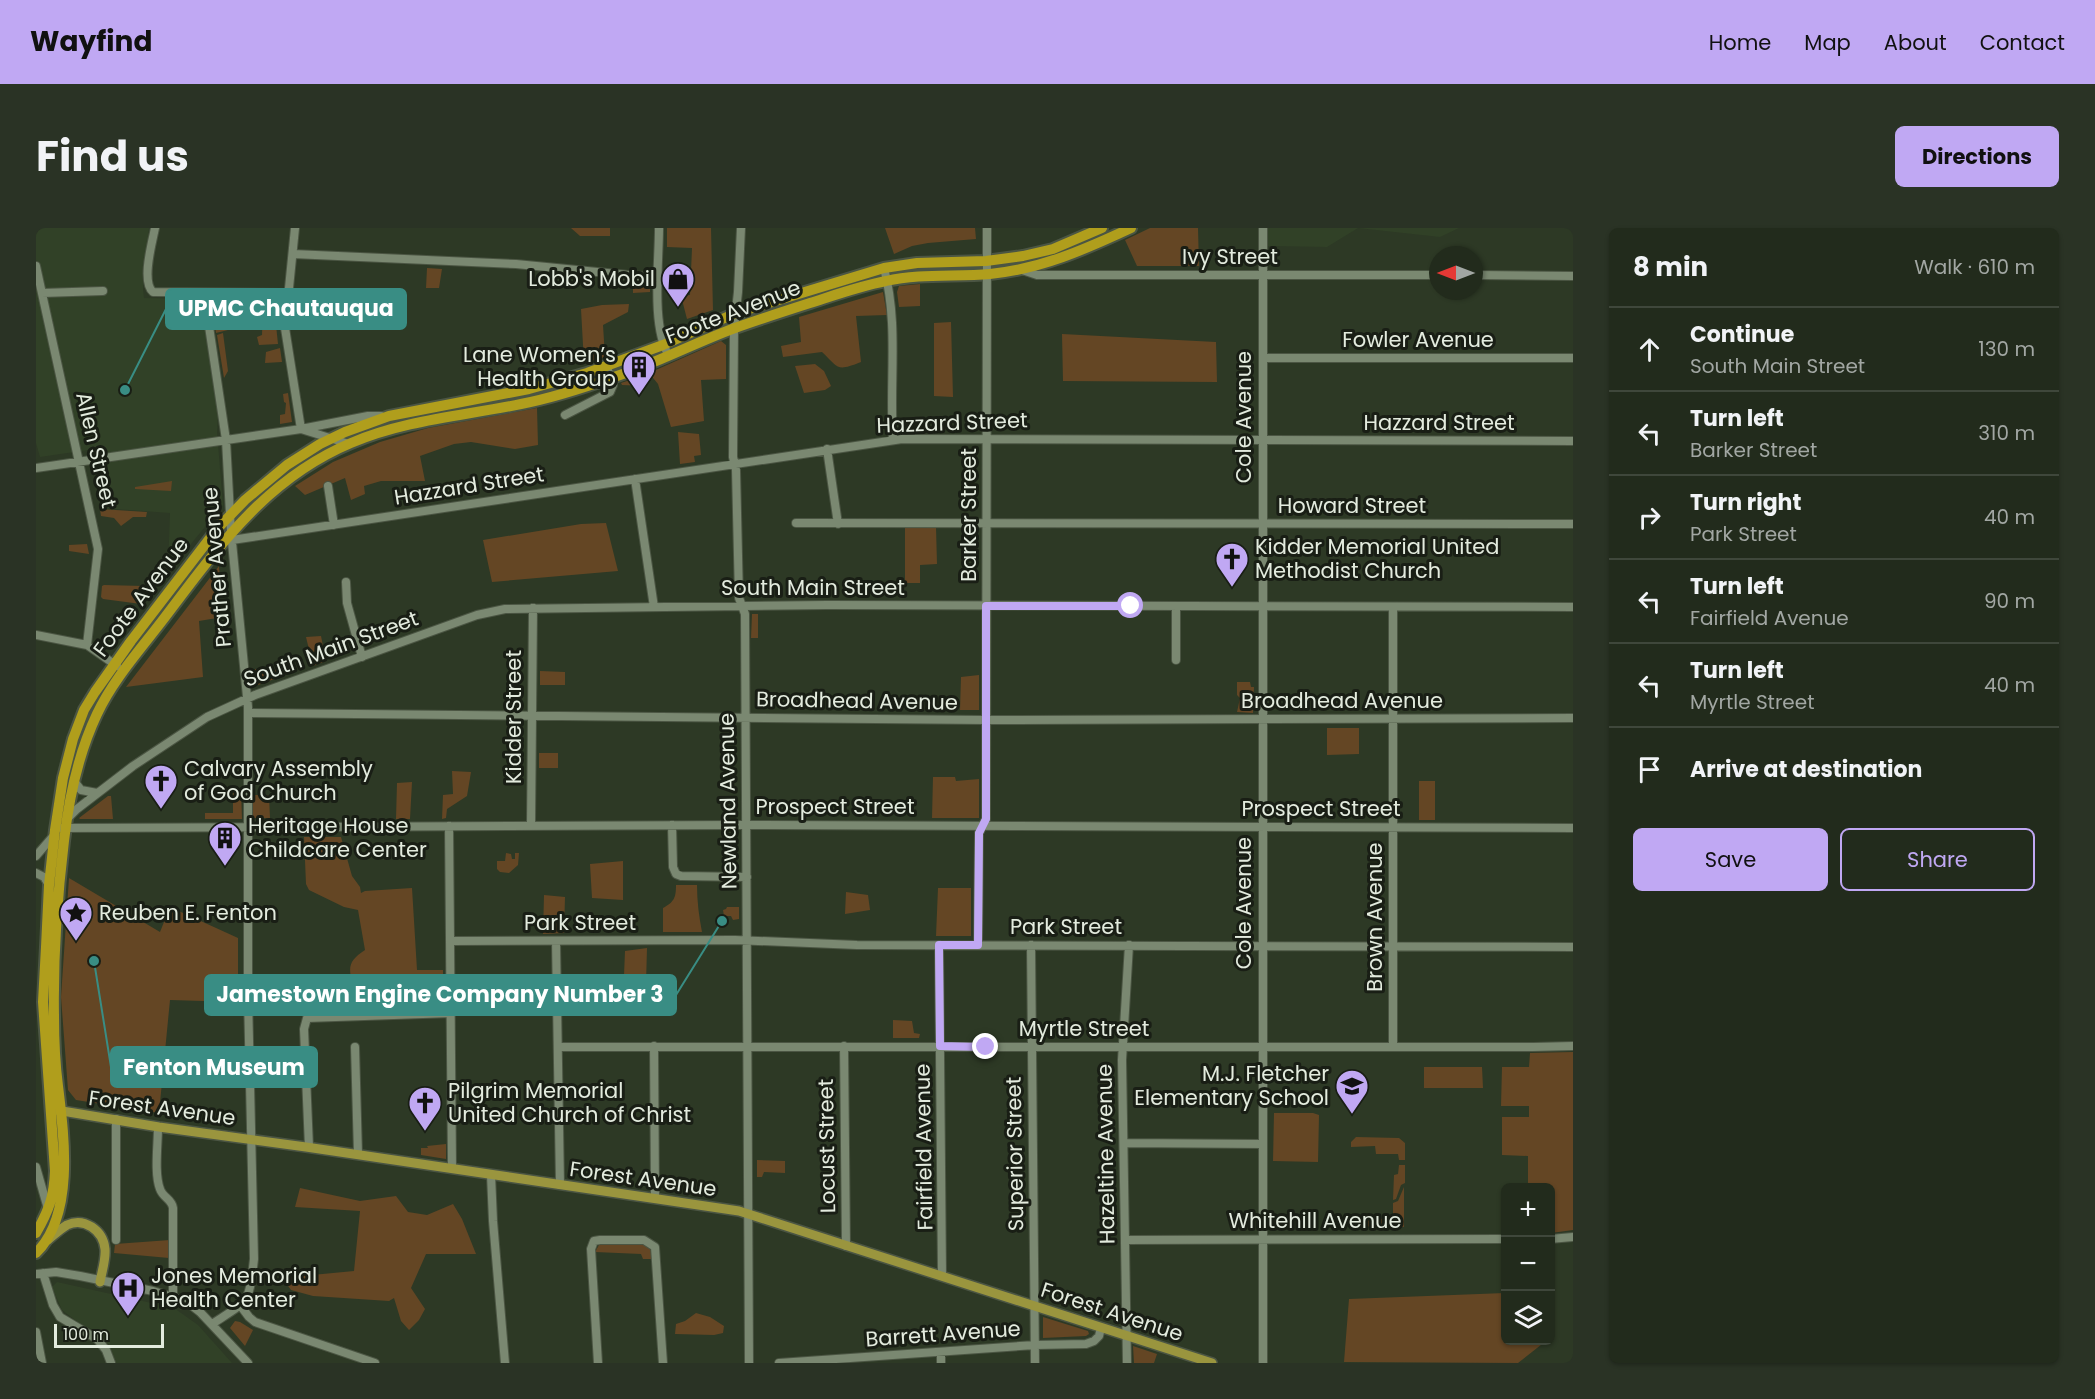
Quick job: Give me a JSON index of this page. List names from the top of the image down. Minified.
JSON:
{"streets":{"highway":["Foote Avenue"],"main road":["Forest Avenue"],"street":["Ivy Street","Fowler Avenue","Cole Avenue","Hazzard Street","Allen Street","Howard Street","Barker Street","Prather Avenue","South Main Street","Broadhead Avenue","Kidder Street","Newland Avenue","Prospect Street","Brown Avenue","Park Street","Myrtle Street","Locust Street","Fairfield Avenue","Superior Street","Hazeltine Avenue","Whitehill Avenue","Barrett Avenue"]},"crossings":[["Ivy Street","Foote Avenue"],["Ivy Street","Cole Avenue"],["Foote Avenue","Hazzard Street"],["Foote Avenue","Allen Street"],["Foote Avenue","Barker Street"],["Foote Avenue","Prather Avenue"],["Foote Avenue","South Main Street"],["Foote Avenue","Newland Avenue"],["Foote Avenue","Prospect Street"],["Fowler Avenue","Cole Avenue"],["Cole Avenue","Hazzard Street"],["Cole Avenue","Howard Street"],["Cole Avenue","South Main Street"],["Cole Avenue","Broadhead Avenue"],["Cole Avenue","Prospect Street"],["Cole Avenue","Park Street"],["Cole Avenue","Myrtle Street"],["Cole Avenue","Whitehill Avenue"],["Hazzard Street","Barker Street"],["Hazzard Street","Prather Avenue"],["Hazzard Street","Newland Avenue"],["Howard Street","Barker Street"],["Barker Street","South Main Street"],["Barker Street","Broadhead Avenue"],["Barker Street","Prospect Street"],["Barker Street","Park Street"],["Prather Avenue","South Main Street"],["Prather Avenue","Broadhead Avenue"],["Prather Avenue","Prospect Street"],["Prather Avenue","Forest Avenue"],["South Main Street","Kidder Street"],["South Main Street","Newland Avenue"],["South Main Street","Prospect Street"],["South Main Street","Brown Avenue"],["Broadhead Avenue","Kidder Street"],["Broadhead Avenue","Newland Avenue"],["Broadhead Avenue","Brown Avenue"],["Kidder Street","Prospect Street"],["Newland Avenue","Prospect Street"],["Newland Avenue","Park Street"],["Newland Avenue","Myrtle Street"],["Newland Avenue","Forest Avenue"],["Prospect Street","Brown Avenue"],["Brown Avenue","Park Street"],["Brown Avenue","Myrtle Street"],["Park Street","Fairfield Avenue"],["Park Street","Superior Street"],["Park Street","Hazeltine Avenue"],["Myrtle Street","Locust Street"],["Myrtle Street","Fairfield Avenue"],["Myrtle Street","Superior Street"],["Myrtle Street","Hazeltine Avenue"],["Forest Avenue","Locust Street"],["Forest Avenue","Fairfield Avenue"],["Forest Avenue","Superior Street"],["Forest Avenue","Hazeltine Avenue"],["Forest Avenue","Barrett Avenue"],["Superior Street","Barrett Avenue"],["Hazeltine Avenue","Whitehill Avenue"]],"places":{"shop":["Lobb's Mobil"],"other":["UPMC Chautauqua","Jamestown Engine Company Number 3","Fenton Museum"],"building":["Lane Women’s Health Group","Heritage House Childcare Center"],"church":["Kidder Memorial United Methodist Church","Calvary Assembly of God Church","Pilgrim Memorial United Church of Christ"],"place":["Reuben E. Fenton"],"school or university":["M.J. Fletcher Elementary School"],"hospital":["Jones Memorial Health Center"]},"scale_bar":"100 m","north":"left","page":{"header":"Wayfind","nav":["Home","Map","About","Contact"],"title":"Find us","buttons":["Directions",["Save","Share"]],"heading":["8 min","Walk · 610 m"],"list":[["Continue","South Main Street","130 m"],["Turn left","Barker Street","310 m"],["Turn right","Park Street","40 m"],["Turn left","Fairfield Avenue","90 m"],["Turn left","Myrtle Street","40 m"],"Arrive at destination"],"map_buttons":["+","−"],"scale":"100 m"}}
